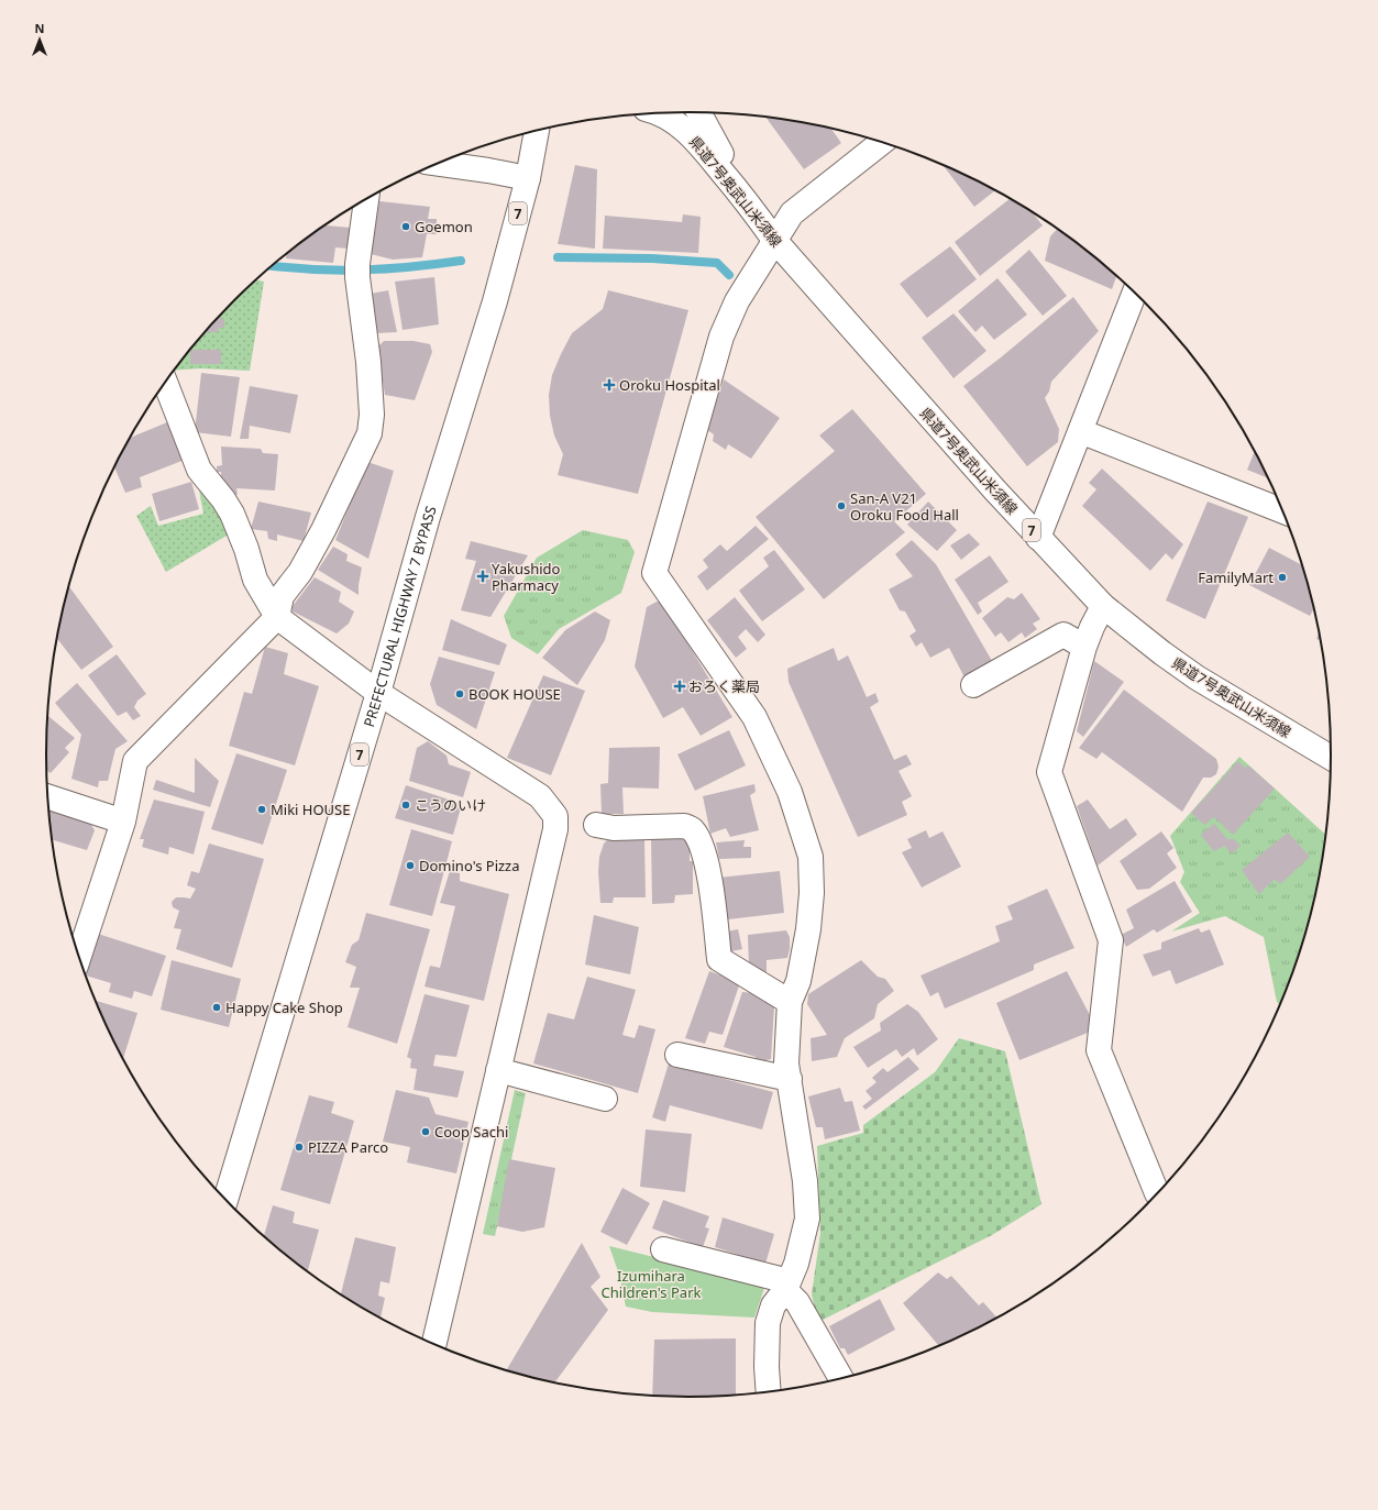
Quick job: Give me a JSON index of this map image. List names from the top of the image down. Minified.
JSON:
{"streets":{"street":["県道7号奥武山米須線","7","PREFECTURAL HIGHWAY 7 BYPASS"]},"parks":["Izumihara Children's Park"],"places":{"other":["Goemon","San-A V21 Oroku Food Hall","FamilyMart","BOOK HOUSE","こうのいけ","Miki HOUSE","Domino's Pizza","Happy Cake Shop","Coop Sachi","PIZZA Parco"],"health":["Oroku Hospital","Yakushido Pharmacy","おろく薬局"]},"north":"top"}
